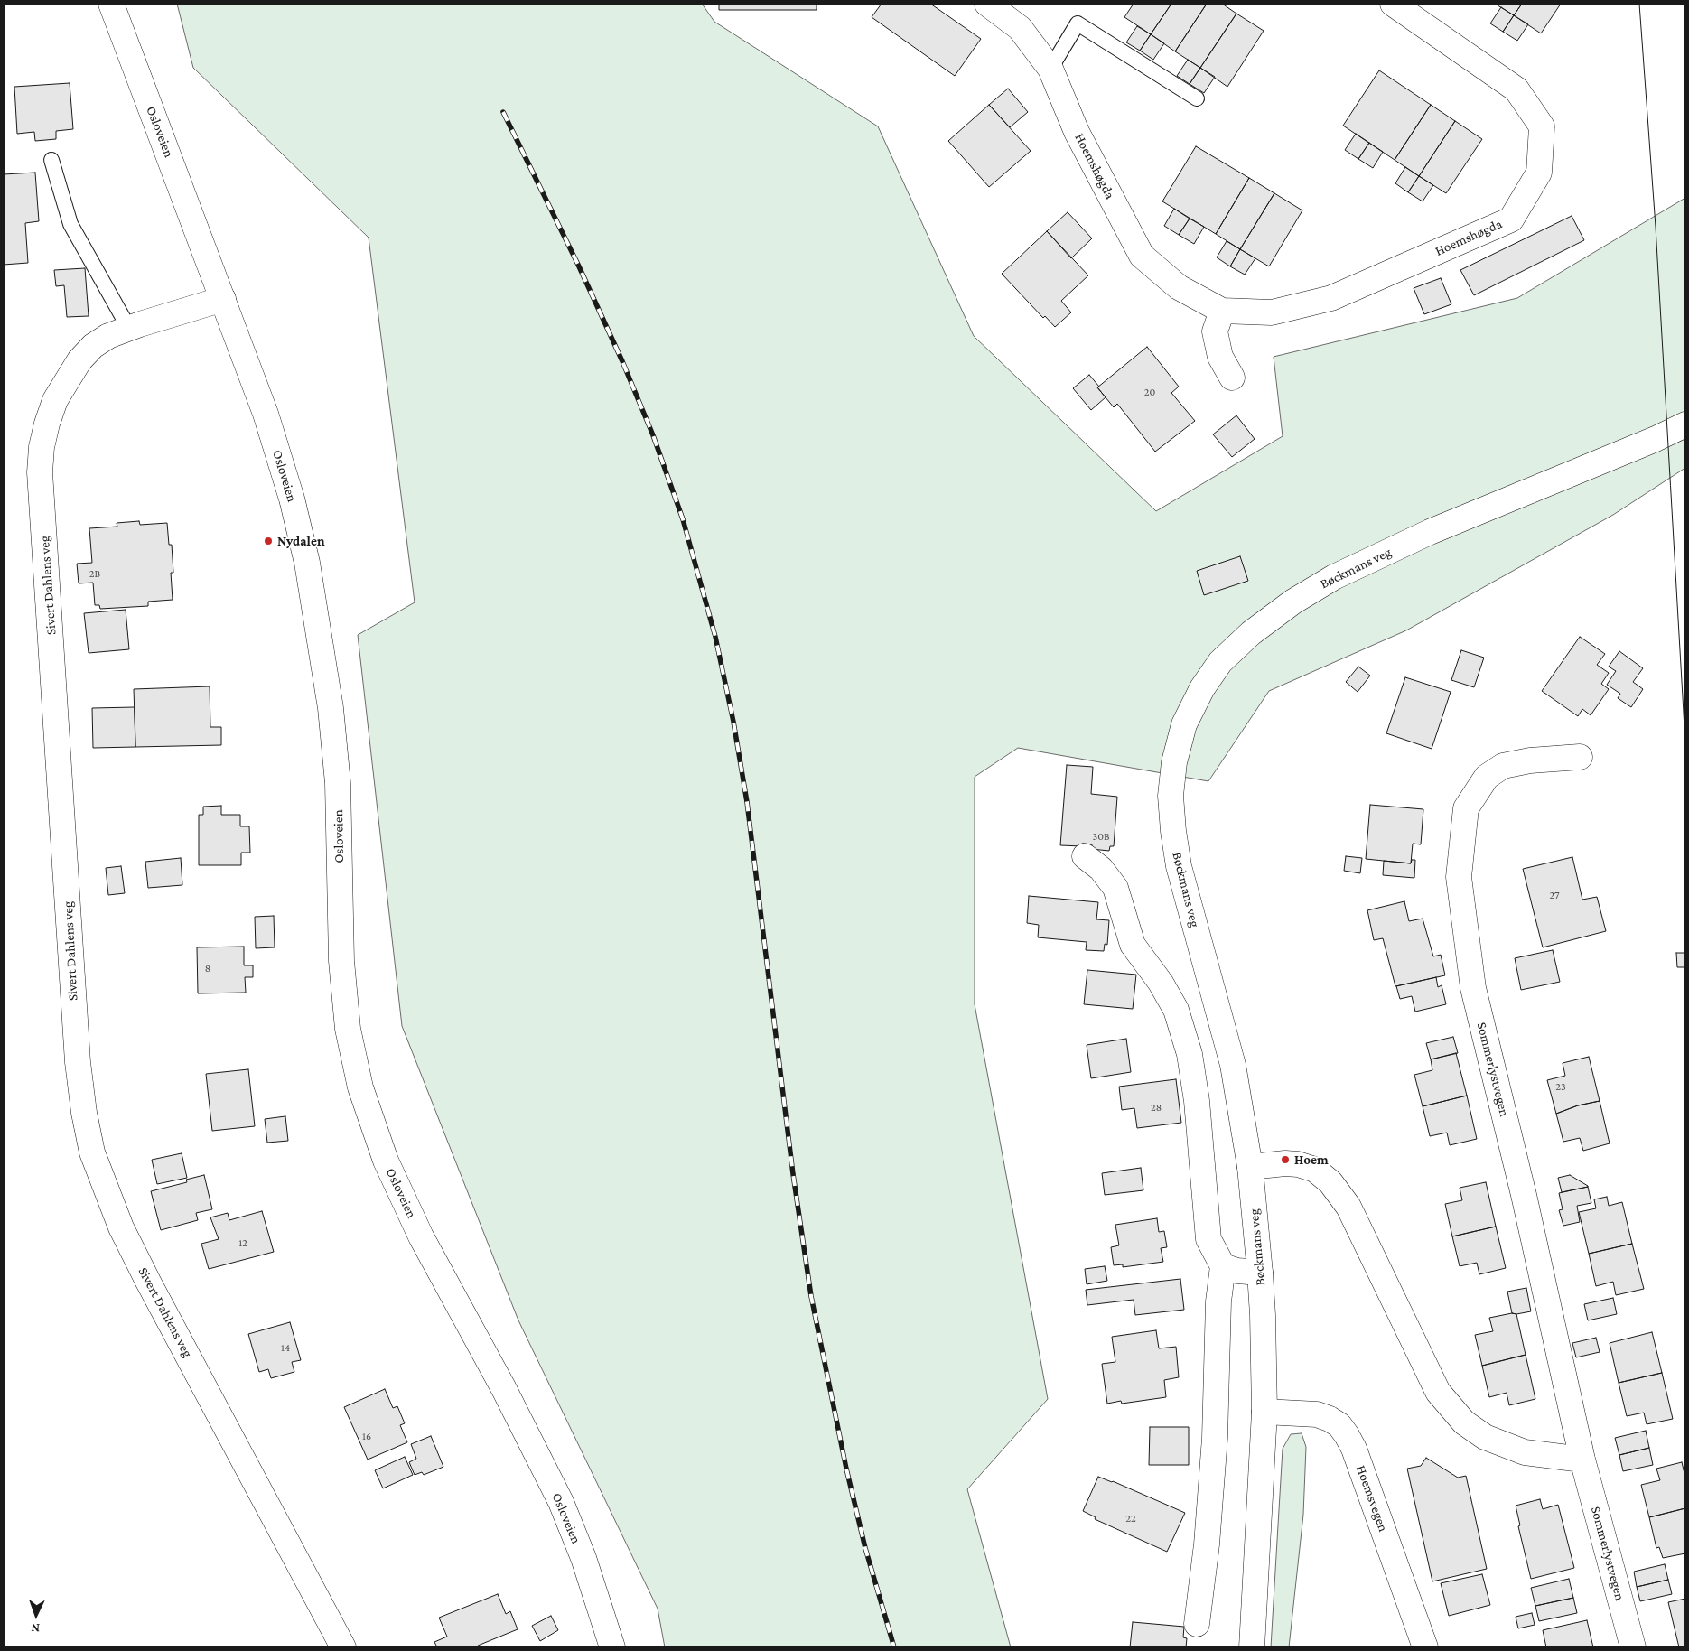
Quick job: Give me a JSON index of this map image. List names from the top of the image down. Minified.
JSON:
{"streets":{"main road":["Osloveien","Hoemshøgda","Bøckmans veg","Sivert Dahlens veg","Sommerlystvegen","Hoemsvegen"]},"crossings":[["Osloveien","Sivert Dahlens veg"],["Bøckmans veg","Hoemsvegen"]],"places":["Nydalen","Hoem"],"house_numbers":["20","2B","30B","27","8","23","28","12","14","16","22"],"north":"bottom"}
